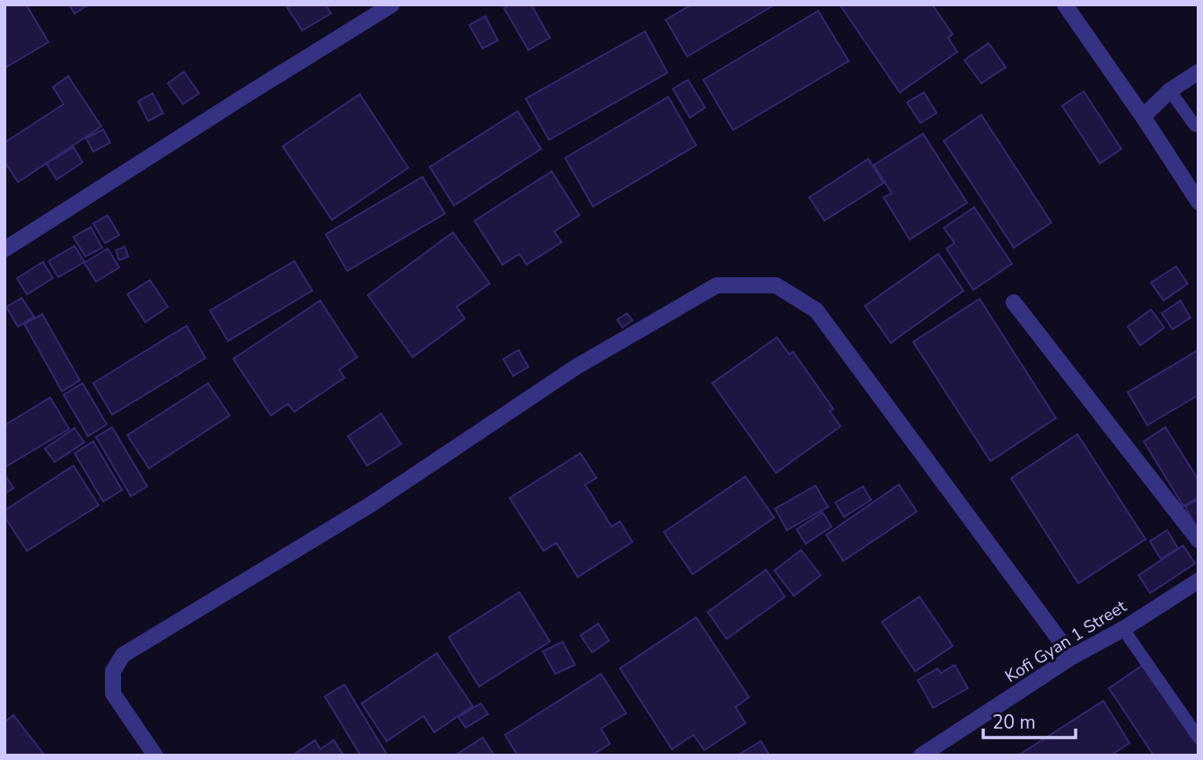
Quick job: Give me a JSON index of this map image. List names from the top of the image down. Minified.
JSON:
{"streets":{"street":["Kofi Gyan 1 Street"]},"scale_bar":"20 m"}
